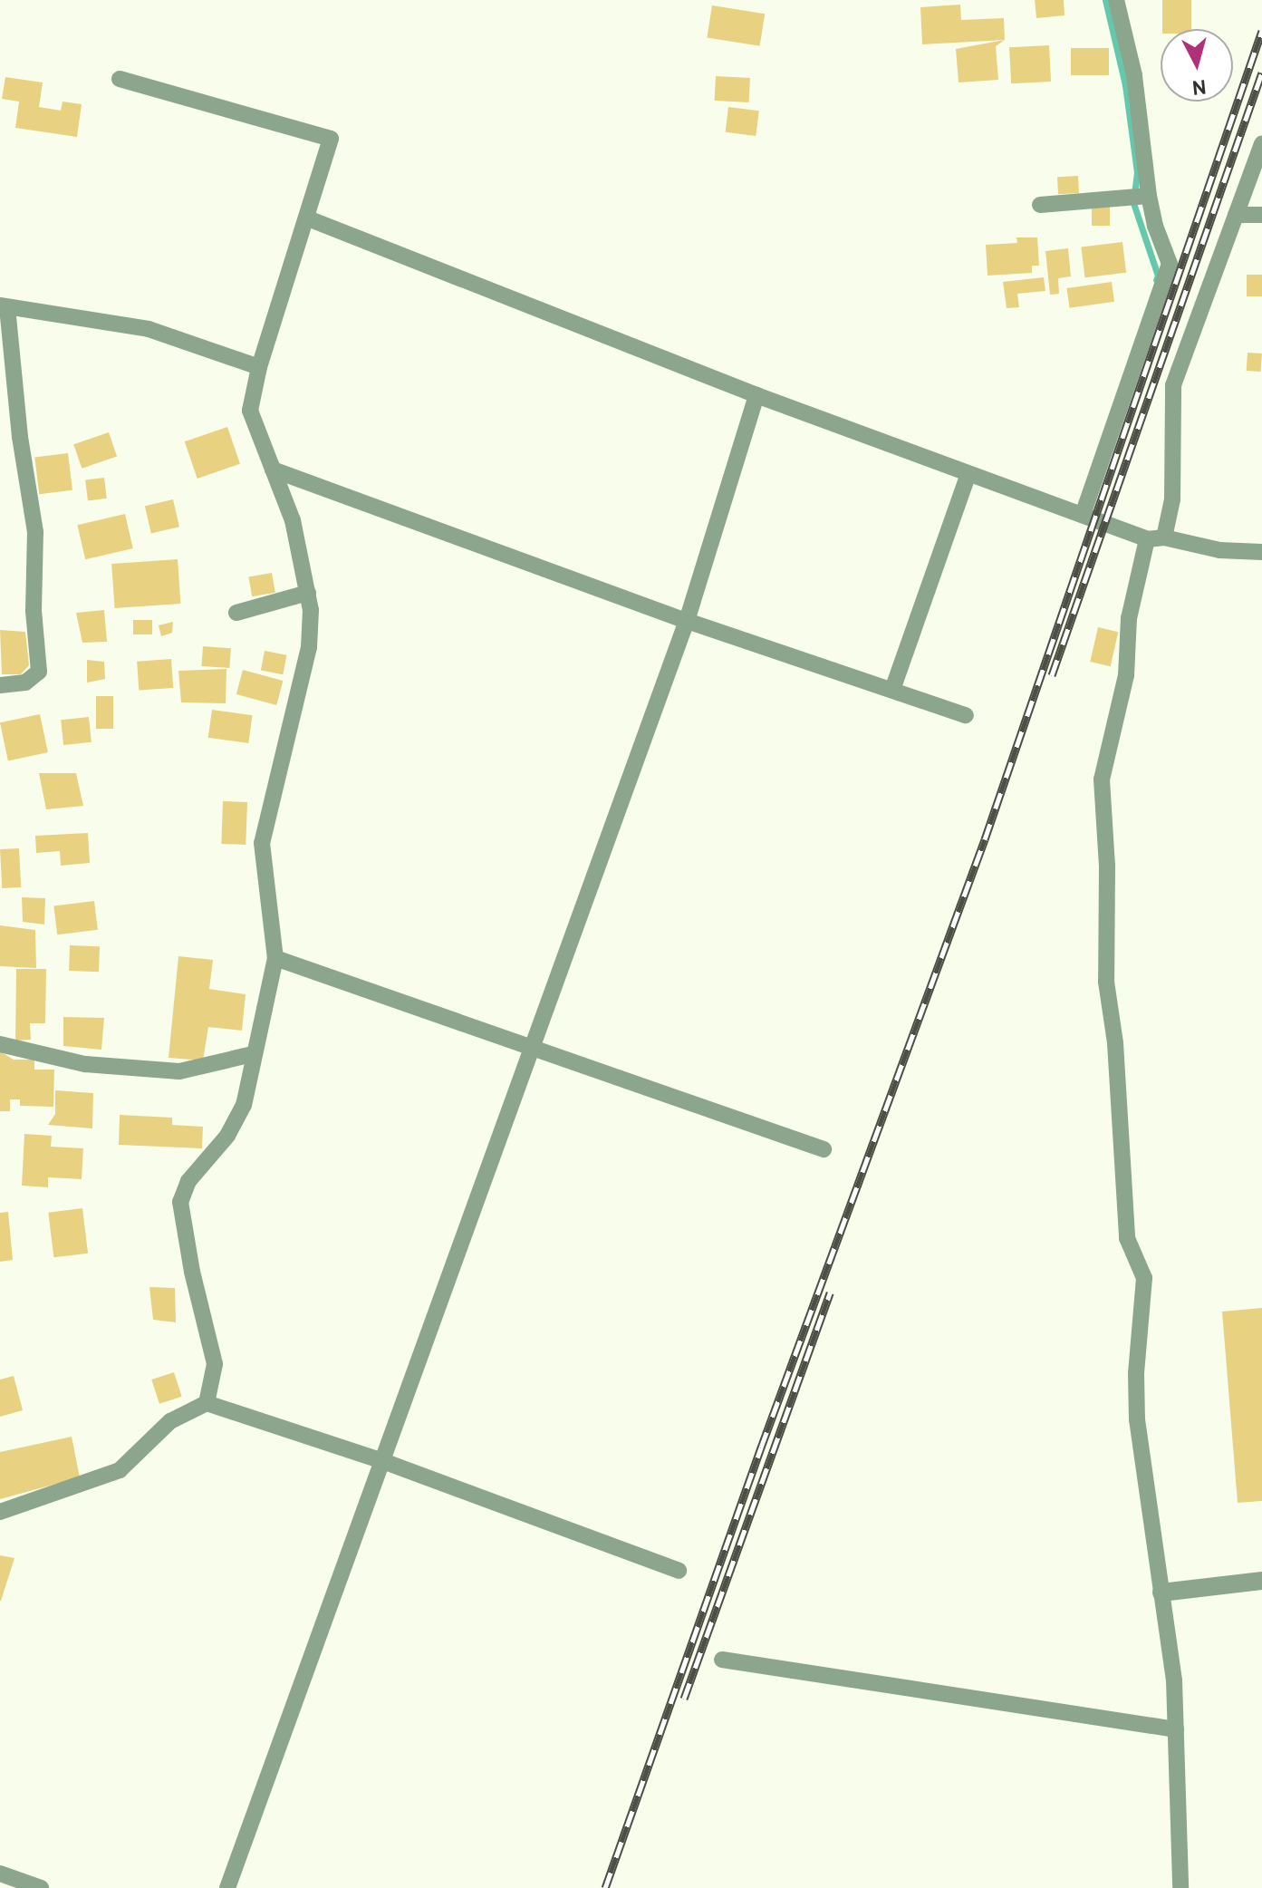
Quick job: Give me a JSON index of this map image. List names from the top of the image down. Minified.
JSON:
{"north":"bottom"}
